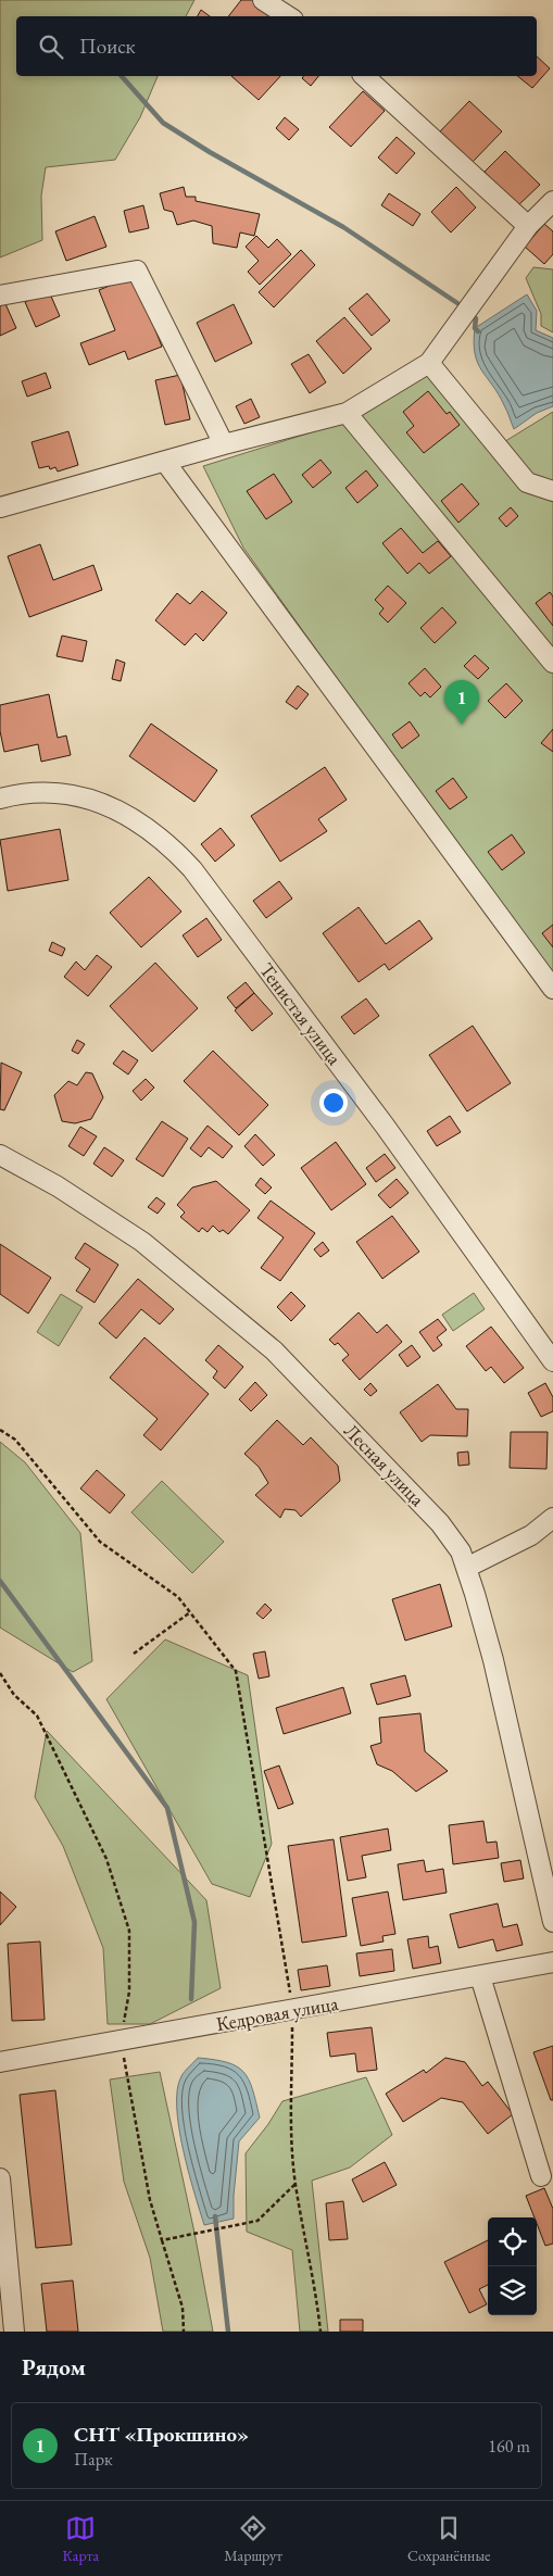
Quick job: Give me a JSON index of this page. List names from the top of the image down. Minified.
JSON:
{"streets":{"street":["Тенистая улица","Лесная улица","Кедровая улица"]},"page":{"search":"Поиск","pins":"1","heading":"Рядом","list":[{"mark":"1","name":"СНТ «Прокшино»","note":"Парк","value":"160 m"}],"nav":["Карта","Маршрут","Сохранённые"]}}
